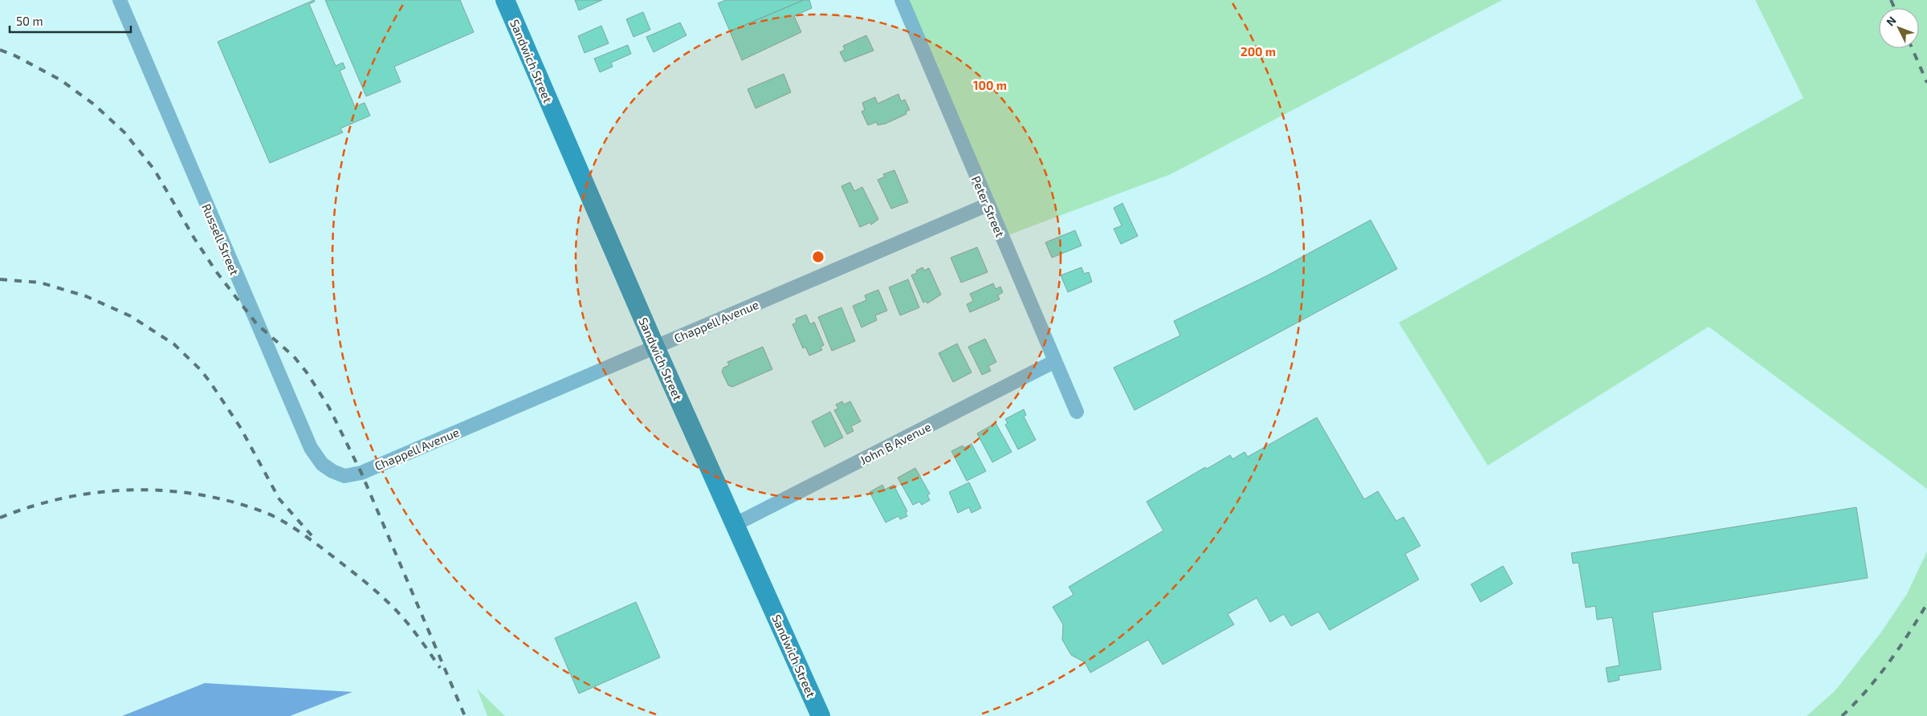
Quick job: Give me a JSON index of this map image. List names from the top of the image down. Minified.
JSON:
{"streets":{"main road":["Sandwich Street"],"street":["Peter Street","Russell Street","Chappell Avenue","John B Avenue"]},"crossings":[["Sandwich Street","Chappell Avenue"],["Sandwich Street","John B Avenue"],["Peter Street","Chappell Avenue"],["Peter Street","John B Avenue"],["Russell Street","Chappell Avenue"]],"scale_bar":"50 m","north":"top left","rings":["200 m","100 m"]}
